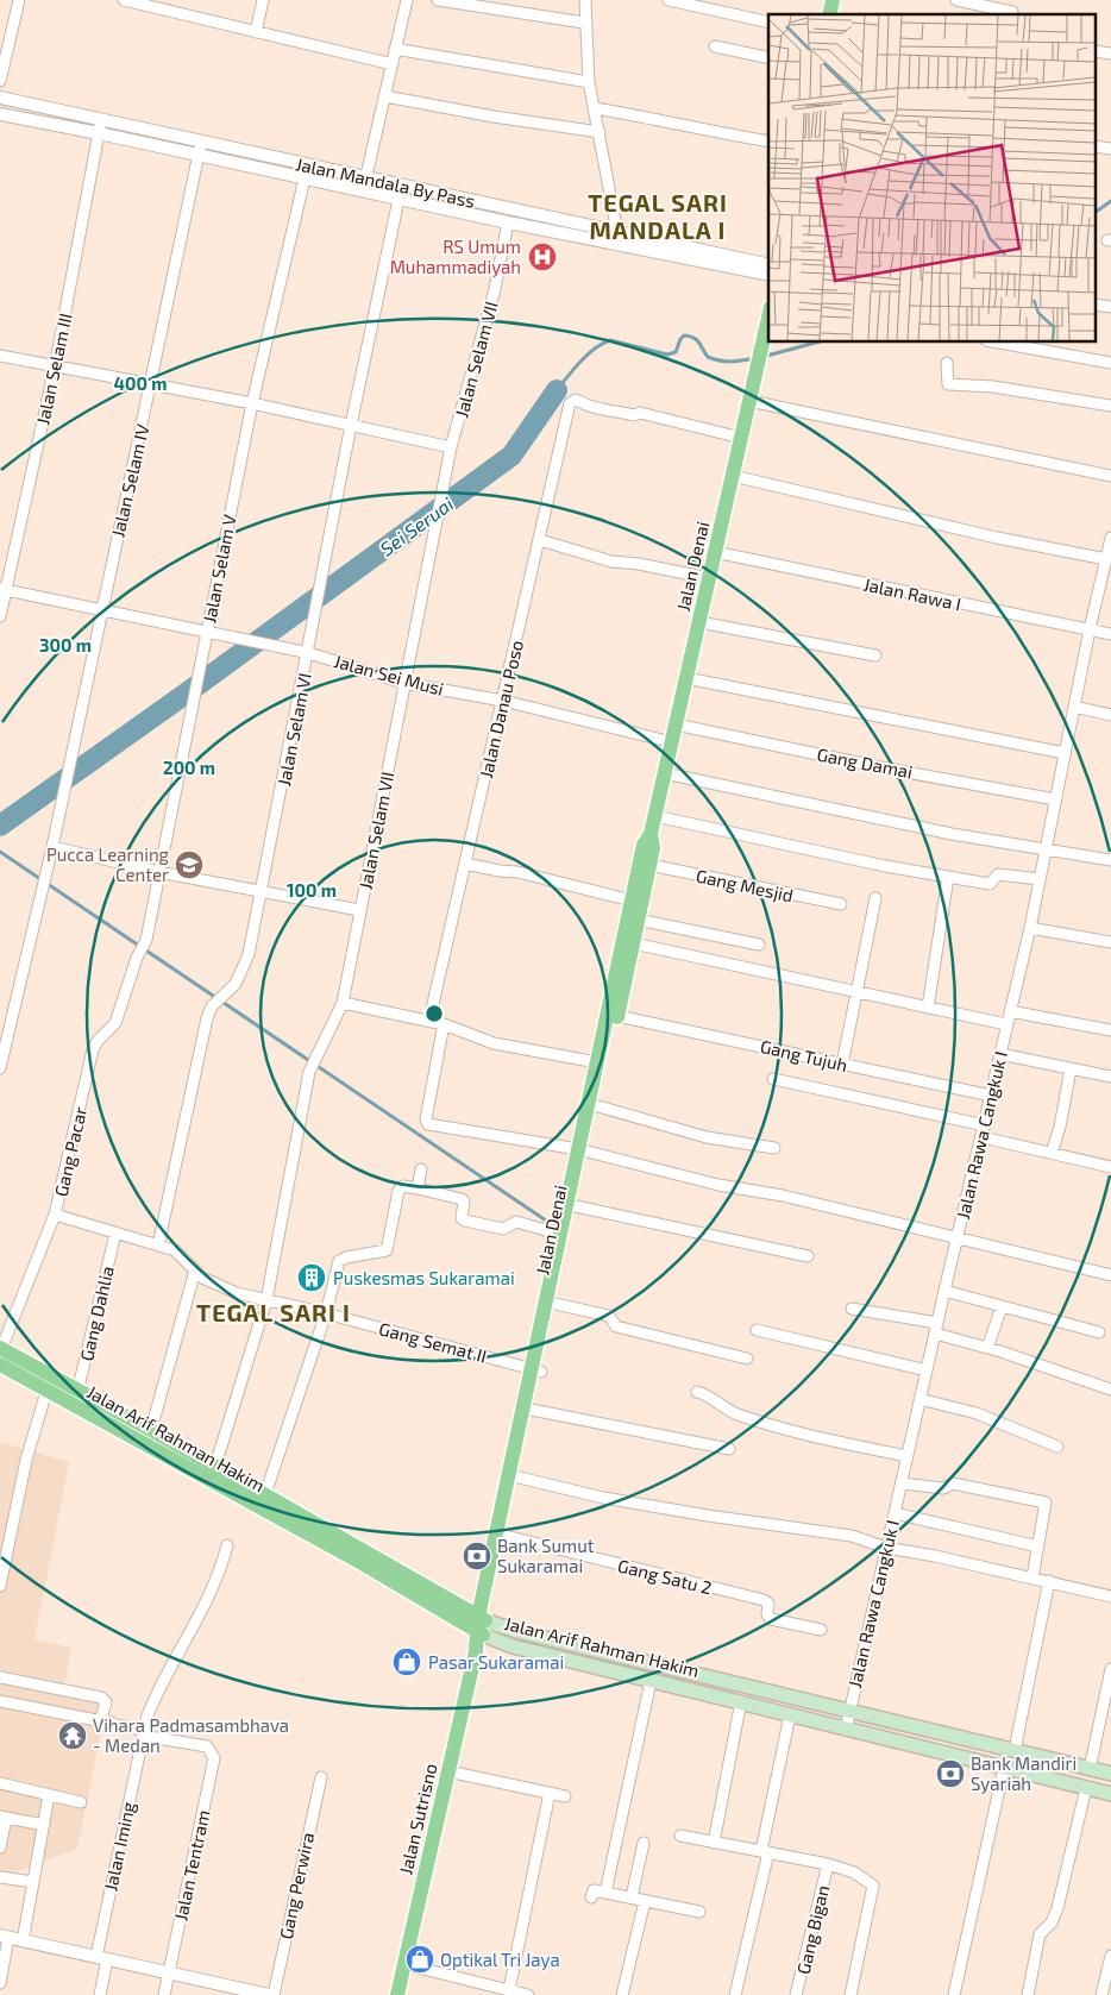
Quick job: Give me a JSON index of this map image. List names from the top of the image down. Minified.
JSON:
{"streets":{"main road":["Jalan Denai","Jalan Arif Rahman Hakim","Jalan Sutrisno"],"street":["Jalan Mandala By Pass","Jalan Selam VII","Jalan Selam III","Jalan Selam IV","Jalan Selam V","Jalan Rawa I","Jalan Sei Musi","Jalan Danau Poso","Jalan Selam VI","Gang Damai","Gang Mesjid","Gang Tujuh","Jalan Rawa Cangkuk I","Gang Pacar","Gang Dahlia","Gang Semat II","Gang Satu 2","Jalan Iming","Jalan Tentram","Gang Perwira","Gang Bigan"]},"crossings":[["Jalan Mandala By Pass","Jalan Selam VII"],["Jalan Mandala By Pass","Jalan Selam III"],["Jalan Mandala By Pass","Jalan Selam IV"],["Jalan Mandala By Pass","Jalan Selam V"],["Jalan Mandala By Pass","Jalan Selam VI"],["Jalan Selam VII","Jalan Sei Musi"],["Jalan Selam VII","Gang Semat II"],["Jalan Selam VII","Jalan Arif Rahman Hakim"],["Jalan Selam III","Jalan Sei Musi"],["Jalan Selam IV","Jalan Sei Musi"],["Jalan Denai","Jalan Rawa I"],["Jalan Denai","Jalan Sei Musi"],["Jalan Denai","Jalan Danau Poso"],["Jalan Denai","Gang Damai"],["Jalan Denai","Gang Mesjid"],["Jalan Denai","Gang Tujuh"],["Jalan Denai","Gang Semat II"],["Jalan Denai","Jalan Arif Rahman Hakim"],["Jalan Denai","Gang Satu 2"],["Jalan Denai","Jalan Sutrisno"],["Jalan Selam V","Jalan Sei Musi"],["Jalan Selam V","Gang Pacar"],["Jalan Rawa I","Jalan Rawa Cangkuk I"],["Jalan Sei Musi","Jalan Danau Poso"],["Jalan Sei Musi","Jalan Selam VI"],["Jalan Selam VI","Gang Semat II"],["Gang Damai","Jalan Rawa Cangkuk I"],["Gang Tujuh","Jalan Rawa Cangkuk I"],["Jalan Rawa Cangkuk I","Jalan Arif Rahman Hakim"],["Gang Pacar","Gang Semat II"],["Gang Pacar","Jalan Arif Rahman Hakim"],["Gang Dahlia","Gang Semat II"],["Gang Dahlia","Jalan Arif Rahman Hakim"],["Jalan Arif Rahman Hakim","Jalan Sutrisno"],["Jalan Iming","Jalan Tentram"]],"districts":["TEGAL SARI MANDALA I","TEGAL SARI I"],"water":["Sei Seruai"],"places":{"hospital":["RS Umum Muhammadiyah"],"school or university":["Pucca Learning Center"],"building":["Puskesmas Sukaramai"],"bank":["Bank Sumut Sukaramai","Bank Mandiri Syariah"],"shop":["Pasar Sukaramai","Optikal Tri Jaya"],"temple":["Vihara Padmasambhava - Medan"]},"rings":["400 m","300 m","200 m","100 m"]}
